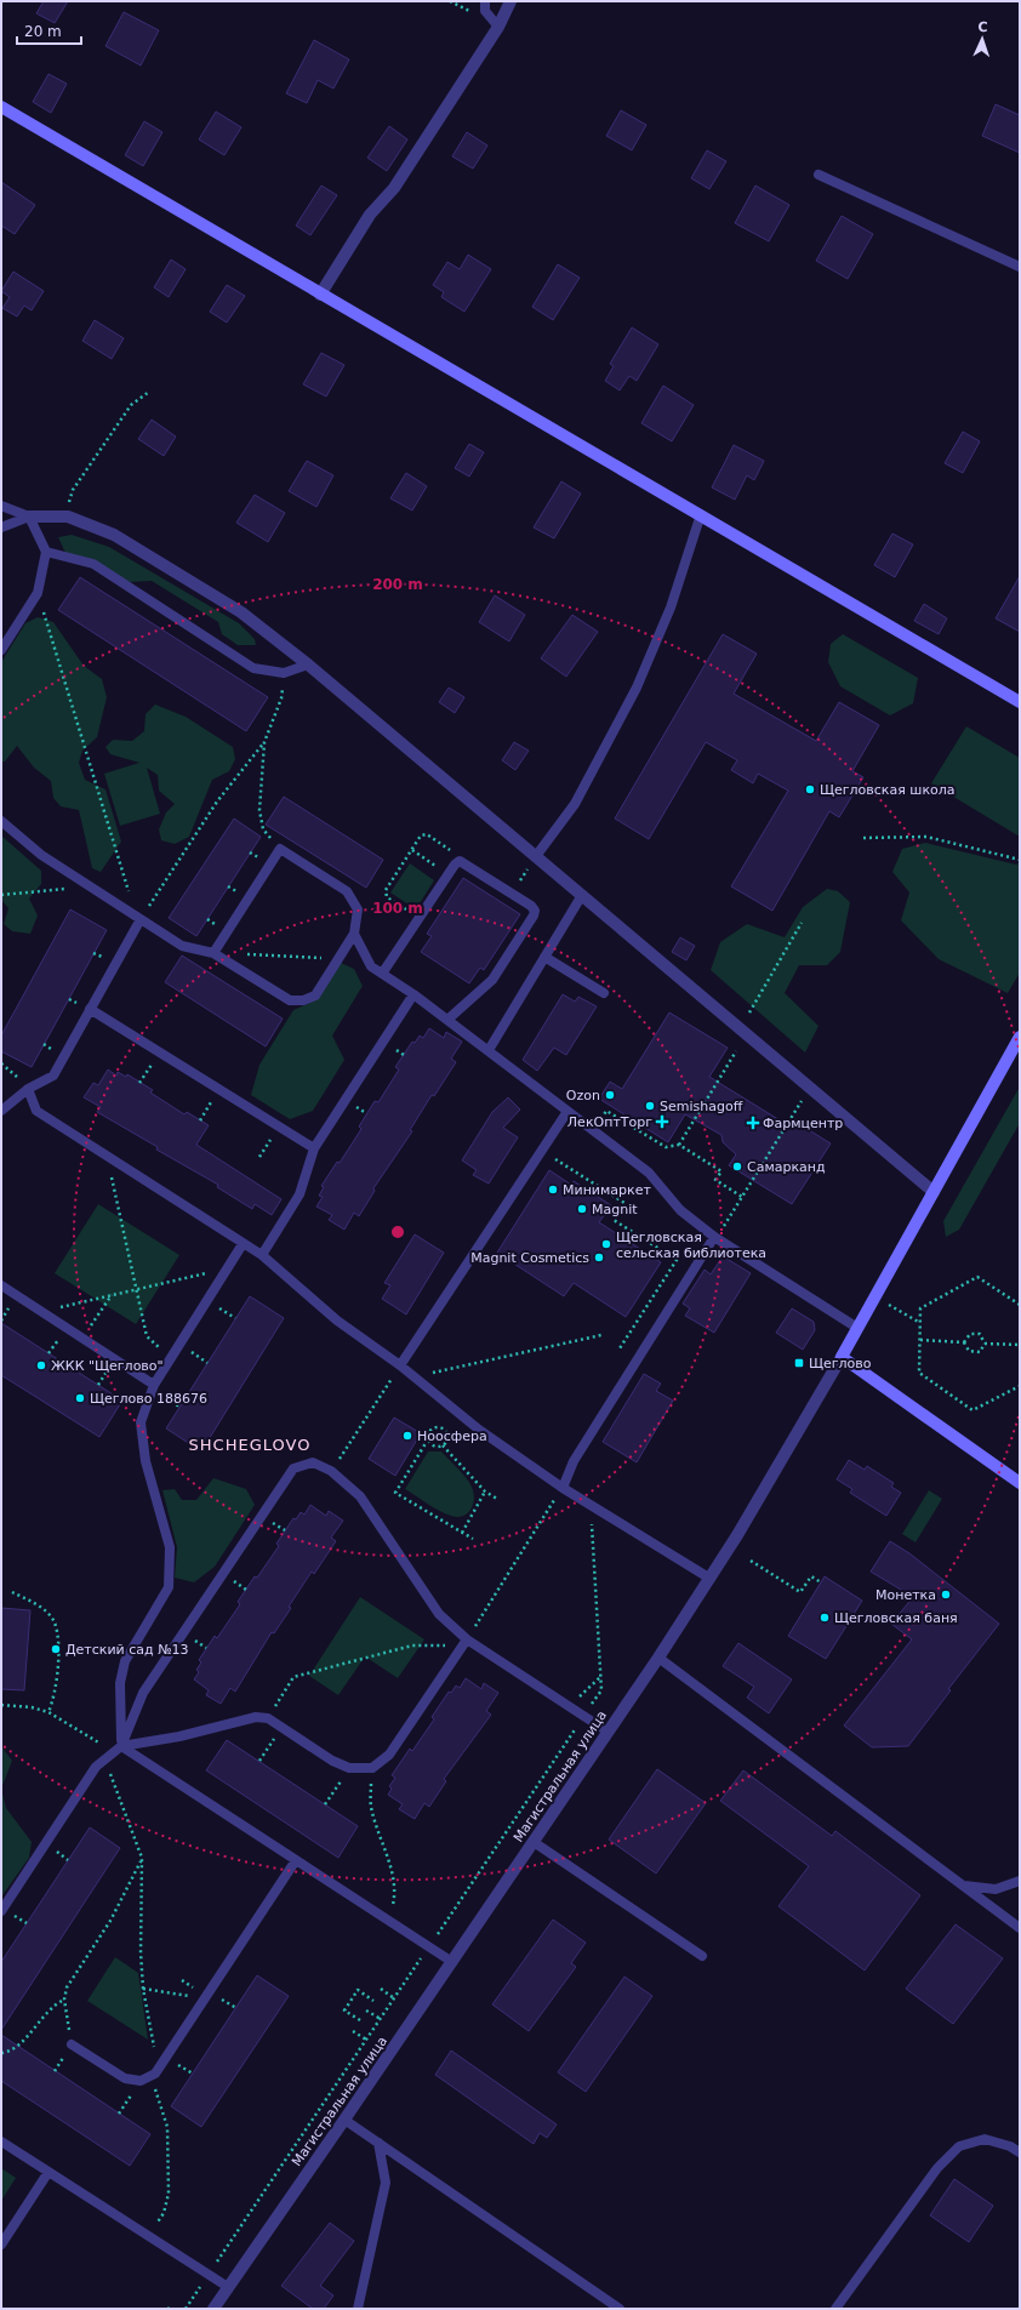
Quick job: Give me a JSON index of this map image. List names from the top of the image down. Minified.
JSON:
{"streets":{"main road":["Магистральная улица"]},"districts":["SHCHEGLOVO"],"places":{"other":["Щегловская школа","Ozon","Semishagoff","Самарканд","Минимаркет","Magnit","Щегловская сельская библиотека","Magnit Cosmetics","ЖКК \"Щеглово\"","Щеглово 188676","Ноосфера","Монетка","Щегловская баня","Детский сад №13"],"health":["ЛекОптТорг","Фармцентр"],"transit":["Щеглово"]},"scale_bar":"20 m","north":"top","rings":["200 m","100 m"]}
